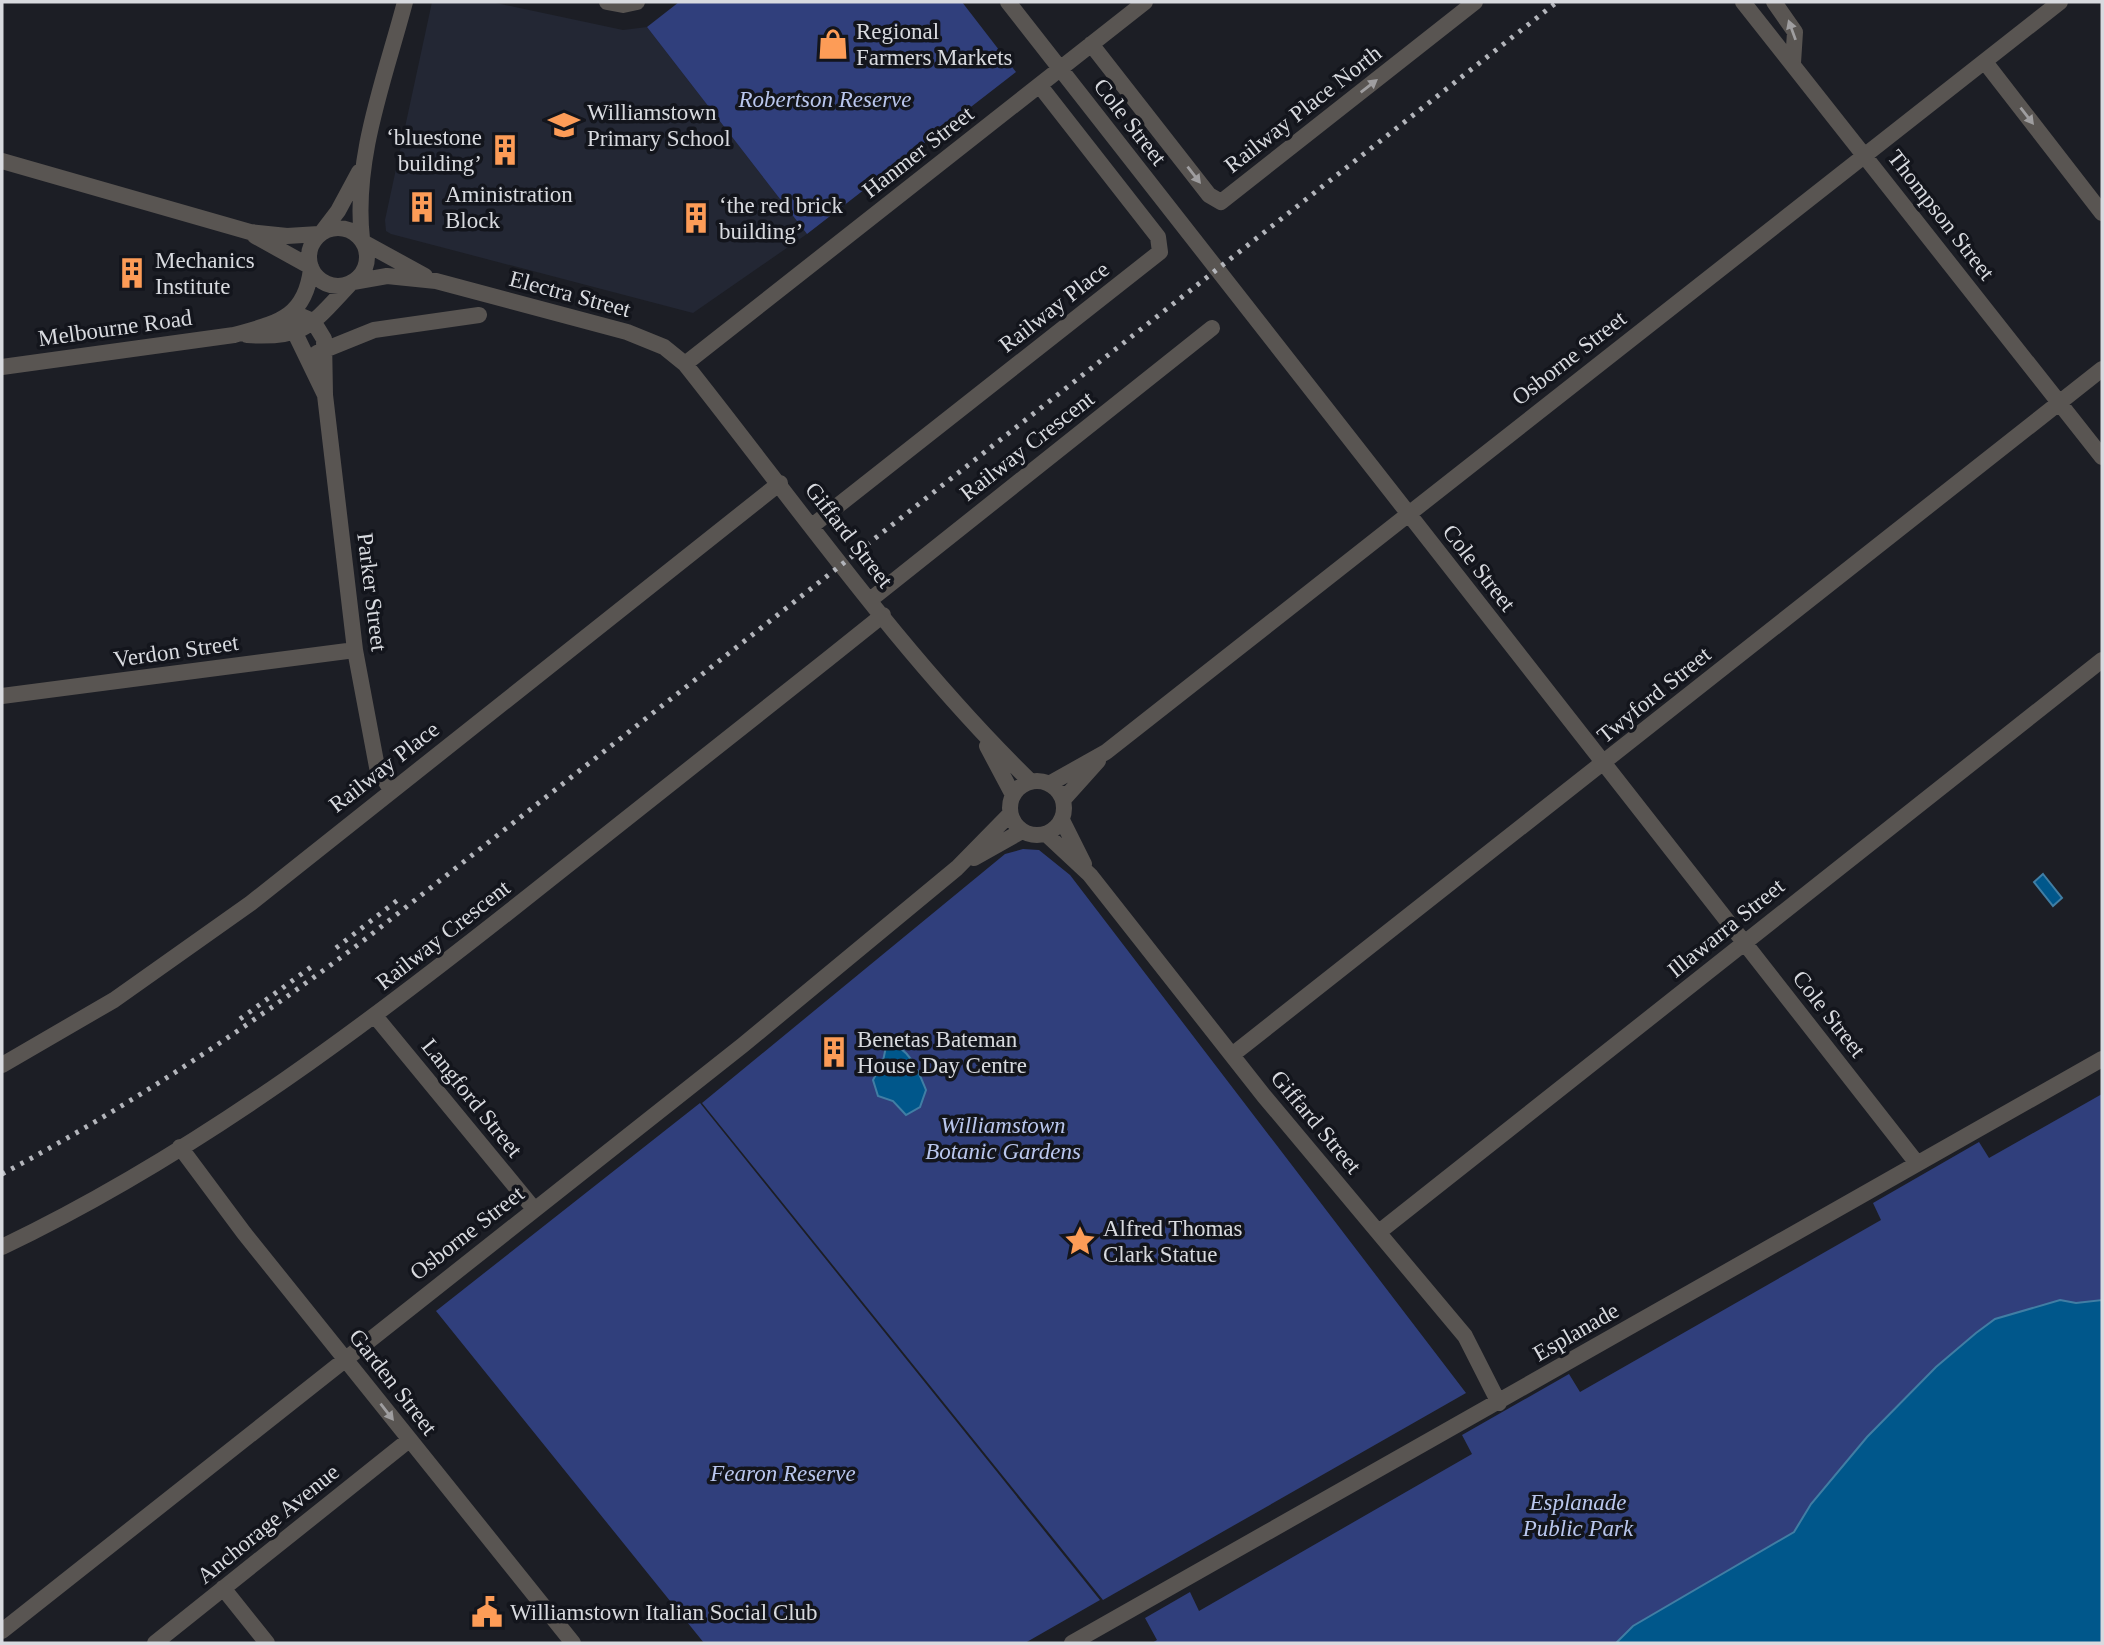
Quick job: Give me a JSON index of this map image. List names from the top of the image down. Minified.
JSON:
{"streets":{"street":["Railway Place North","Cole Street","Hanmer Street","Thompson Street","Electra Street","Railway Place","Melbourne Road","Osborne Street","Railway Crescent","Giffard Street","Parker Street","Verdon Street","Twyford Street","Illawarra Street","Langford Street","Esplanade","Garden Street","Anchorage Avenue"]},"crossings":[["Railway Place North","Hanmer Street"],["Cole Street","Hanmer Street"],["Cole Street","Osborne Street"],["Cole Street","Twyford Street"],["Cole Street","Illawarra Street"],["Cole Street","Esplanade"],["Hanmer Street","Electra Street"],["Hanmer Street","Railway Place"],["Hanmer Street","Giffard Street"],["Thompson Street","Osborne Street"],["Thompson Street","Twyford Street"],["Electra Street","Melbourne Road"],["Electra Street","Giffard Street"],["Railway Place","Giffard Street"],["Railway Place","Parker Street"],["Melbourne Road","Parker Street"],["Osborne Street","Giffard Street"],["Osborne Street","Langford Street"],["Osborne Street","Garden Street"],["Railway Crescent","Giffard Street"],["Railway Crescent","Langford Street"],["Railway Crescent","Garden Street"],["Giffard Street","Twyford Street"],["Giffard Street","Illawarra Street"],["Giffard Street","Esplanade"],["Parker Street","Verdon Street"],["Garden Street","Anchorage Avenue"]],"parks":["Robertson Reserve","Williamstown Botanic Gardens","Fearon Reserve","Esplanade Public Park"],"places":{"shop":["Regional Farmers Markets"],"school or university":["Williamstown Primary School"],"building":["‘bluestone building’","Aministration Block","‘the red brick building’","Mechanics Institute","Benetas Bateman House Day Centre"],"place":["Alfred Thomas Clark Statue"],"public building":["Williamstown Italian Social Club"]}}
